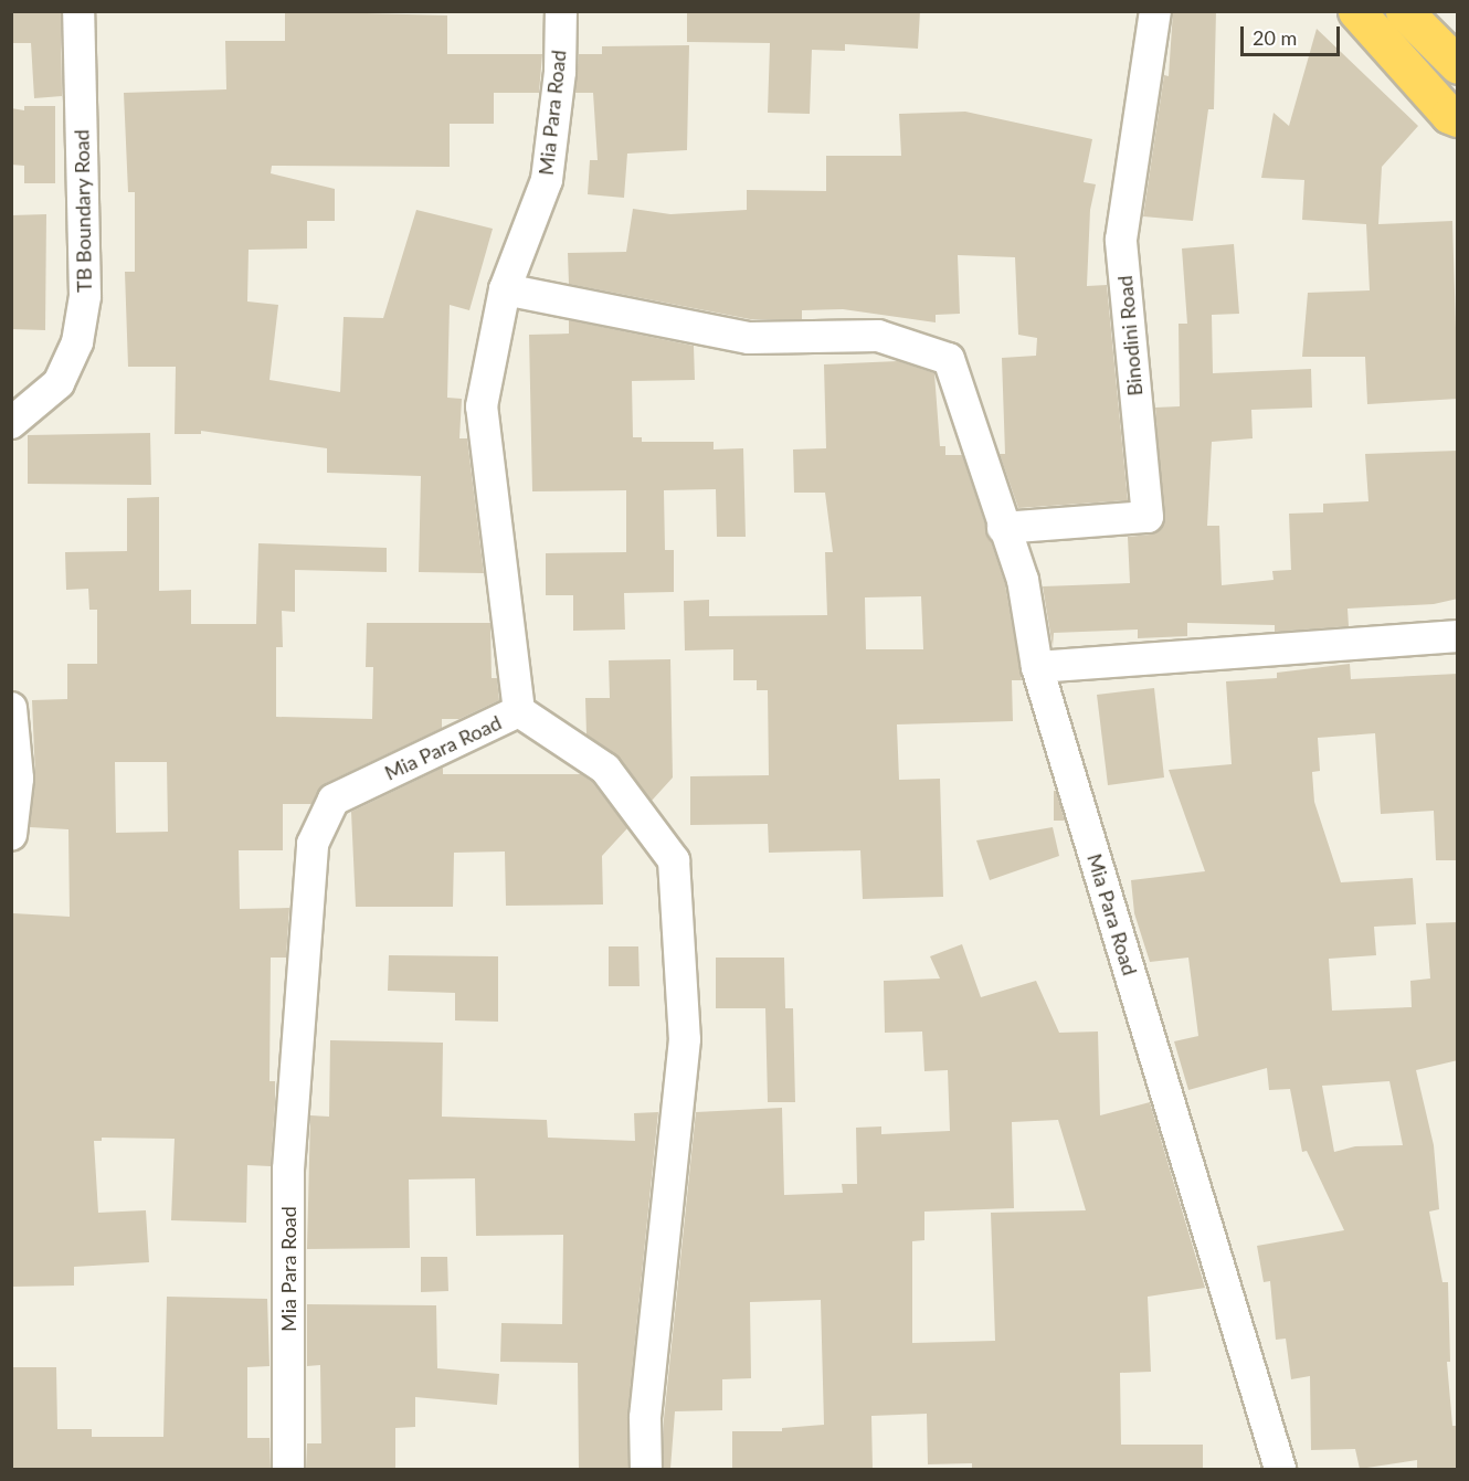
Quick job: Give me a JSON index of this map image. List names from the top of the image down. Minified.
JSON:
{"streets":{"street":["Mia Para Road","TB Boundary Road","Binodini Road"]},"crossings":[["Mia Para Road","Binodini Road"]],"scale_bar":"20 m"}
